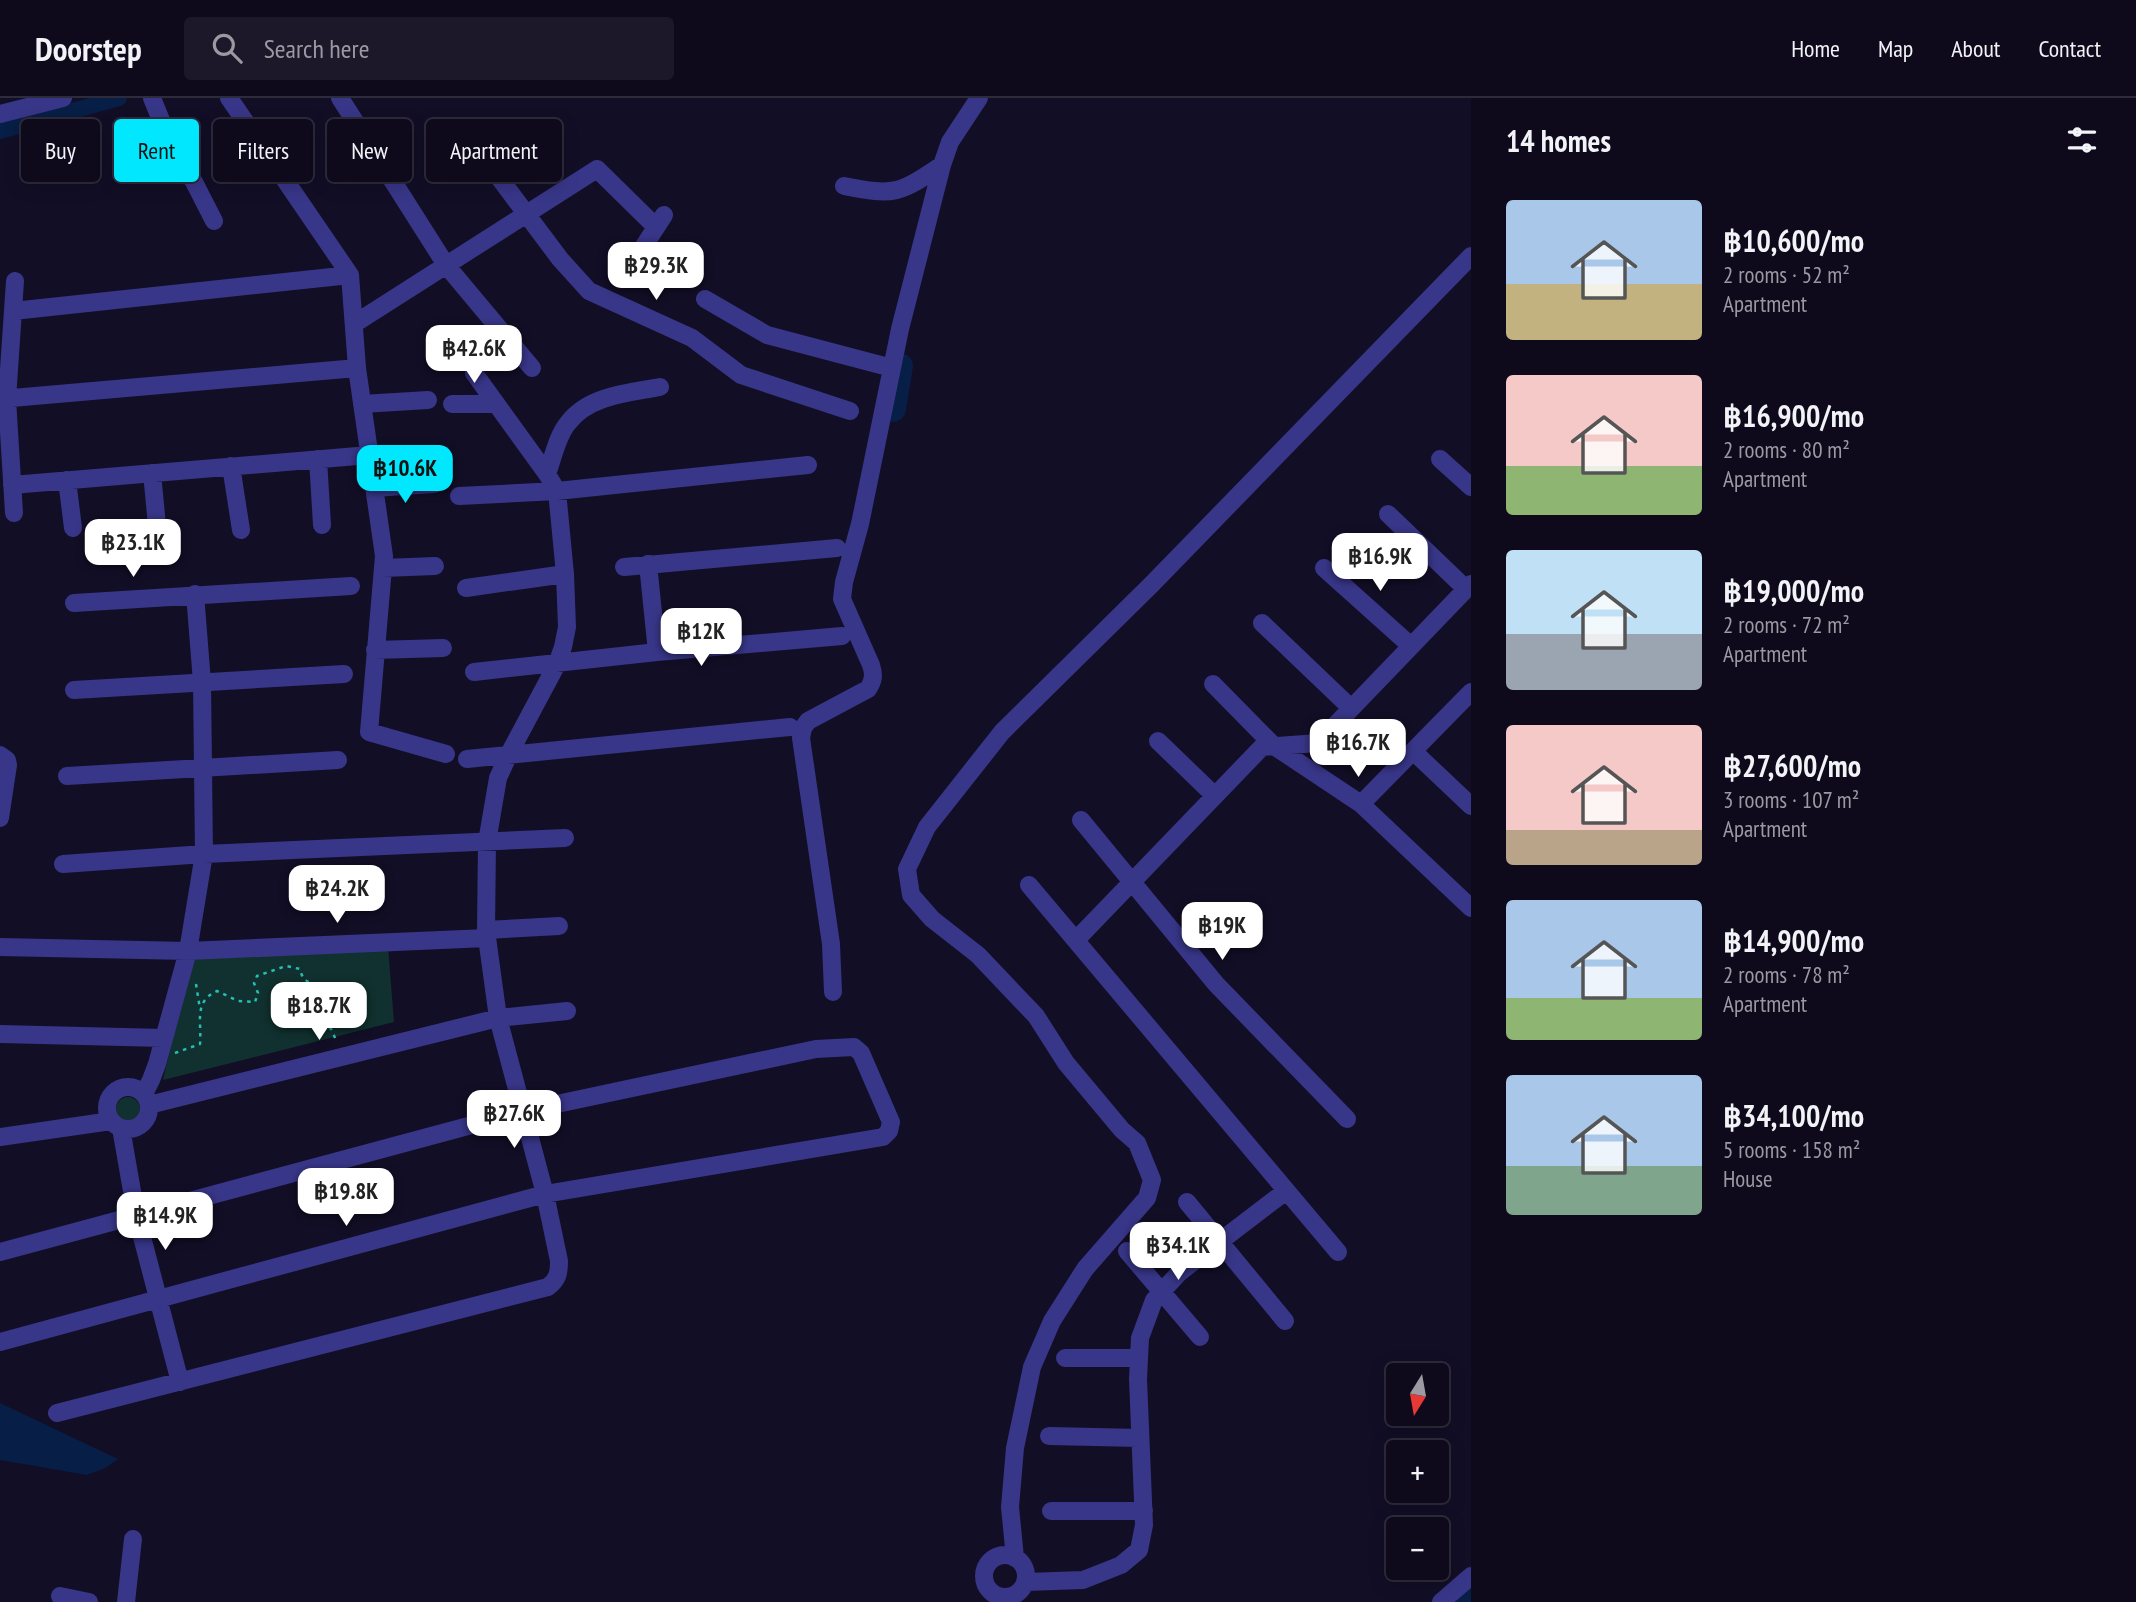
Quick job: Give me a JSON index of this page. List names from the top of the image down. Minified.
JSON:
{"north":"bottom","page":{"header":"Doorstep","search":"Search here","nav":["Home","Map","About","Contact"],"heading":"14 homes","chip":["Buy","Rent","Filters","New","Apartment"],"list":[{"name":"฿10,600/mo","note":"2 rooms · 52 m² · Apartment"},{"name":"฿16,900/mo","note":"2 rooms · 80 m² · Apartment"},{"name":"฿19,000/mo","note":"2 rooms · 72 m² · Apartment"},{"name":"฿27,600/mo","note":"3 rooms · 107 m² · Apartment"},{"name":"฿14,900/mo","note":"2 rooms · 78 m² · Apartment"},{"name":"฿34,100/mo","note":"5 rooms · 158 m² · House"}],"price":["฿29.3K","฿42.6K","฿10.6K","฿23.1K","฿16.9K","฿12K","฿16.7K","฿24.2K","฿19K","฿18.7K","฿27.6K","฿19.8K","฿14.9K","฿34.1K"],"map_buttons":["+","−"]}}
